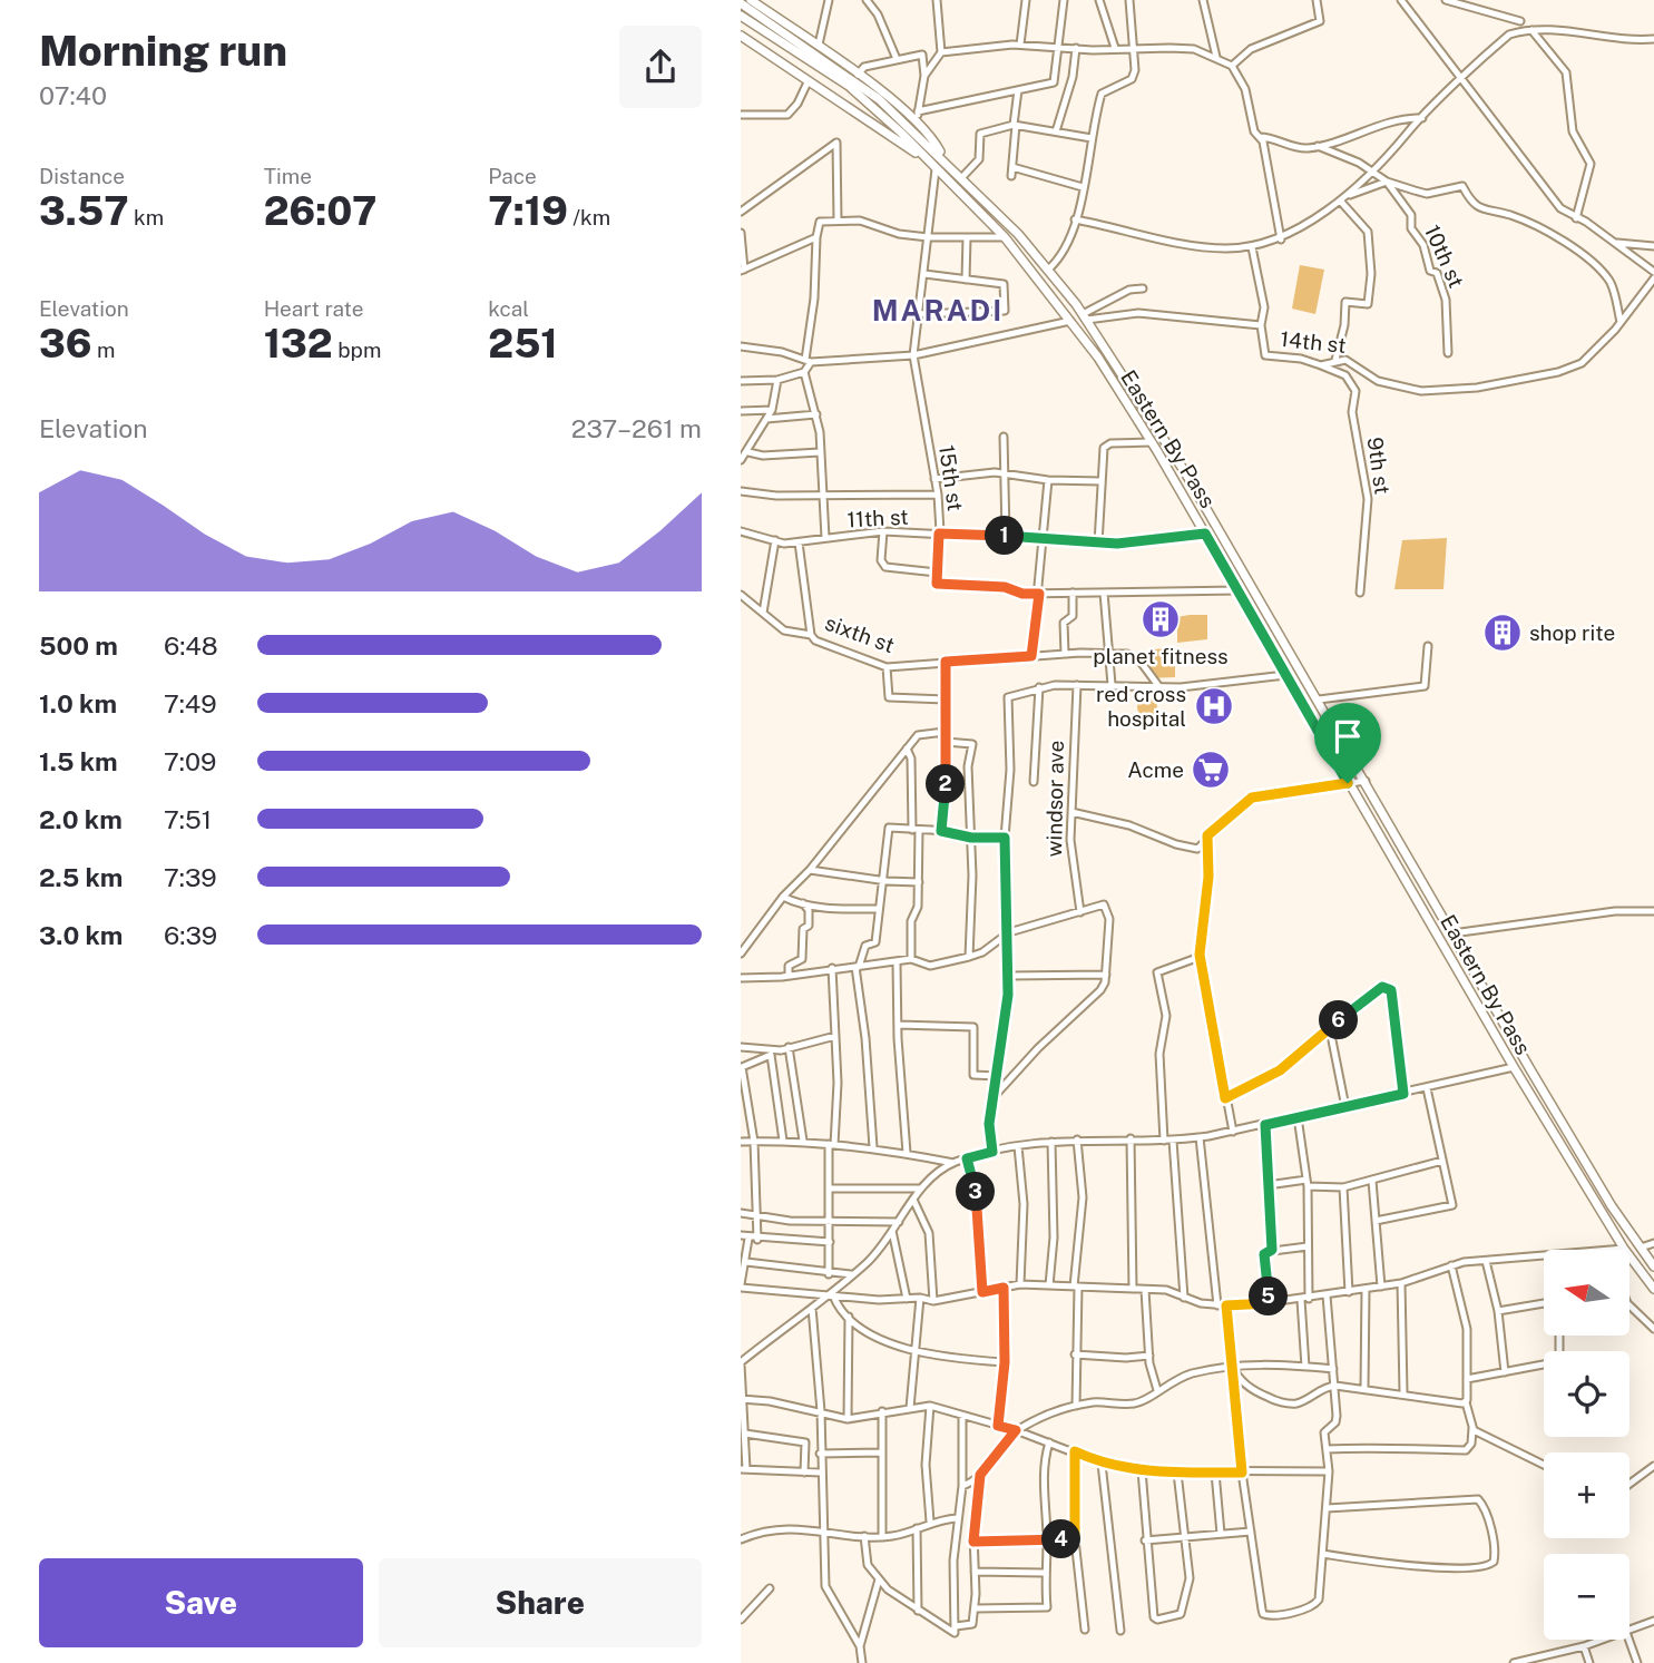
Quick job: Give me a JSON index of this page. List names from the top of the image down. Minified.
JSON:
{"streets":{"main road":["Eastern By Pass"],"street":["10th st","14th st","9th st","15th st","11th st","sixth st","windsor ave"]},"crossings":[["14th st","Eastern By Pass"],["14th st","9th st"],["Eastern By Pass","15th st"],["Eastern By Pass","11th st"],["15th st","11th st"],["11th st","sixth st"]],"districts":["MARADI"],"places":{"building":["planet fitness","shop rite"],"hospital":["red cross hospital"],"supermarket":["Acme"]},"north":"left","page":{"heading":["Morning run","07:40"],"stats":[["Distance","3.57 km"],["Time","26:07"],["Pace","7:19 /km"],["Elevation","36 m"],["Heart rate","132 bpm"],["kcal","251"]],"chart":["Elevation","237–261 m"],"pins":["1","2","6","3","5","4"],"list":[{"name":"500 m","note":"6:48"},{"name":"1.0 km","note":"7:49"},{"name":"1.5 km","note":"7:09"},{"name":"2.0 km","note":"7:51"},{"name":"2.5 km","note":"7:39"},{"name":"3.0 km","note":"6:39"}],"map_buttons":["+","−"],"buttons":["Save","Share"]}}
